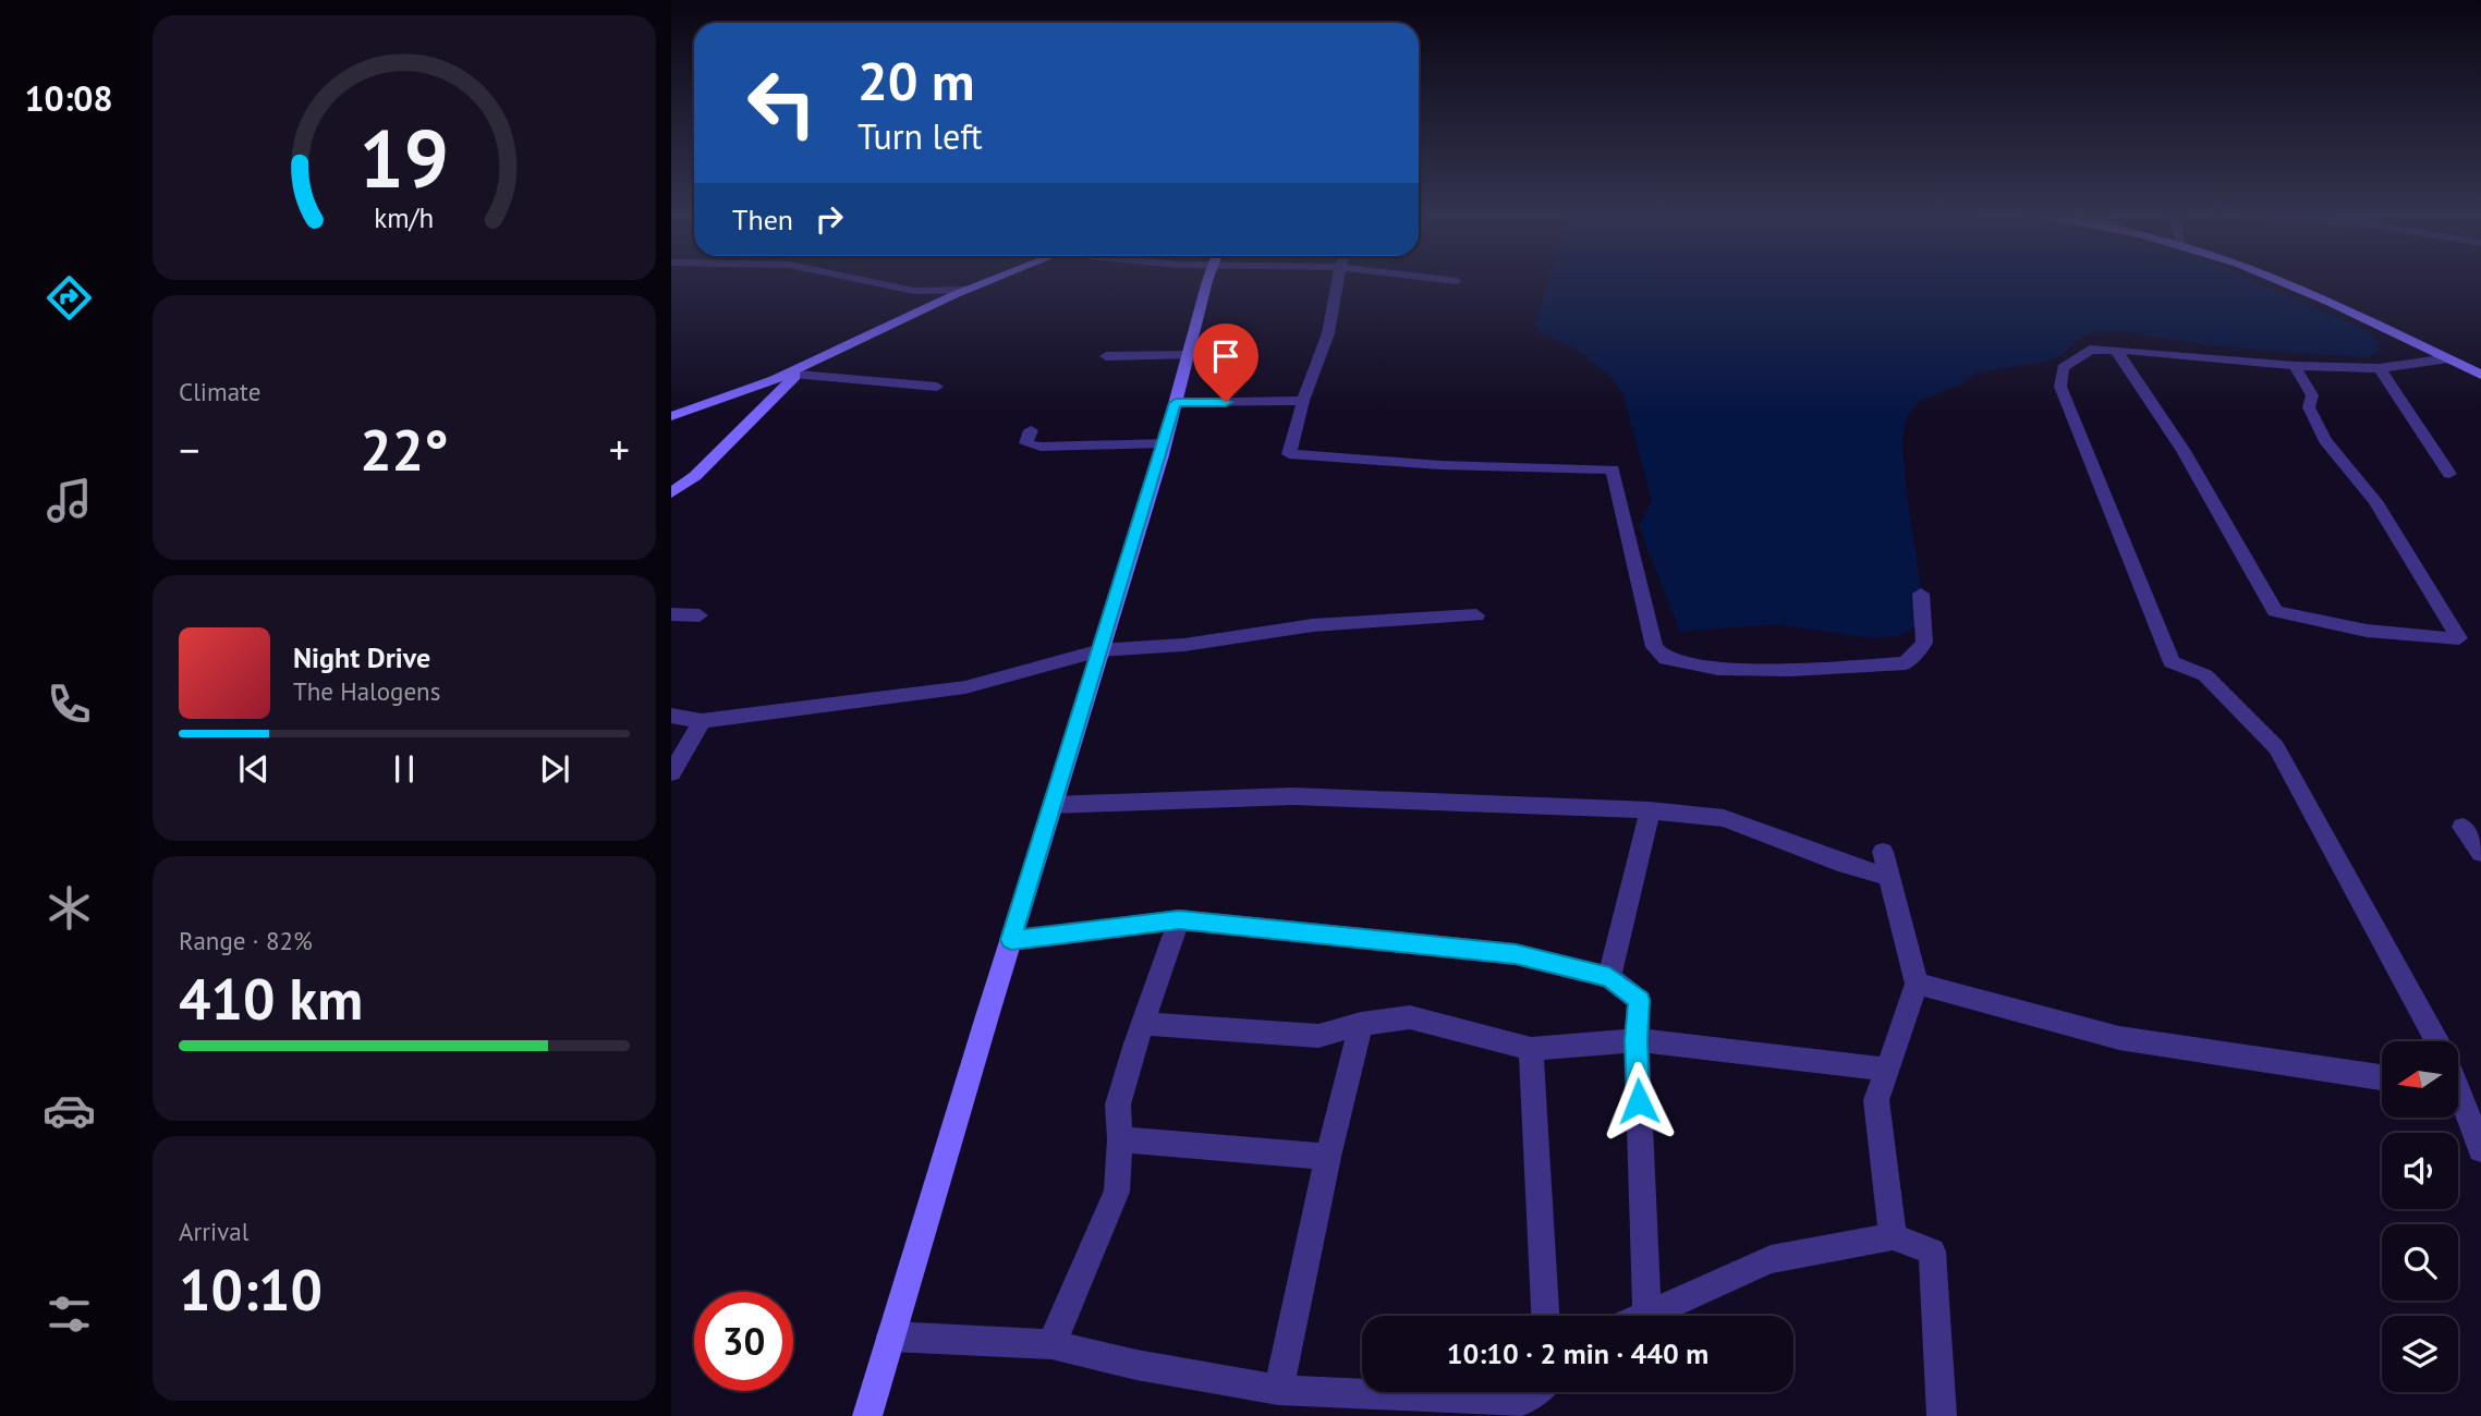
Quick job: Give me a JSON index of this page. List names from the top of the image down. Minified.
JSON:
{"north":"left","page":{"tabs":"10:08","turn":["20 m","Turn left"],"then":"Then","tile":["Climate",["Range · 82%","410 km"],["Arrival","10:10"]],"heat":["−","22°","+"],"song":["Night Drive","The Halogens"],"limit":"30","trip":"10:10 · 2 min · 440 m","gauge":["19","km/h"]}}
